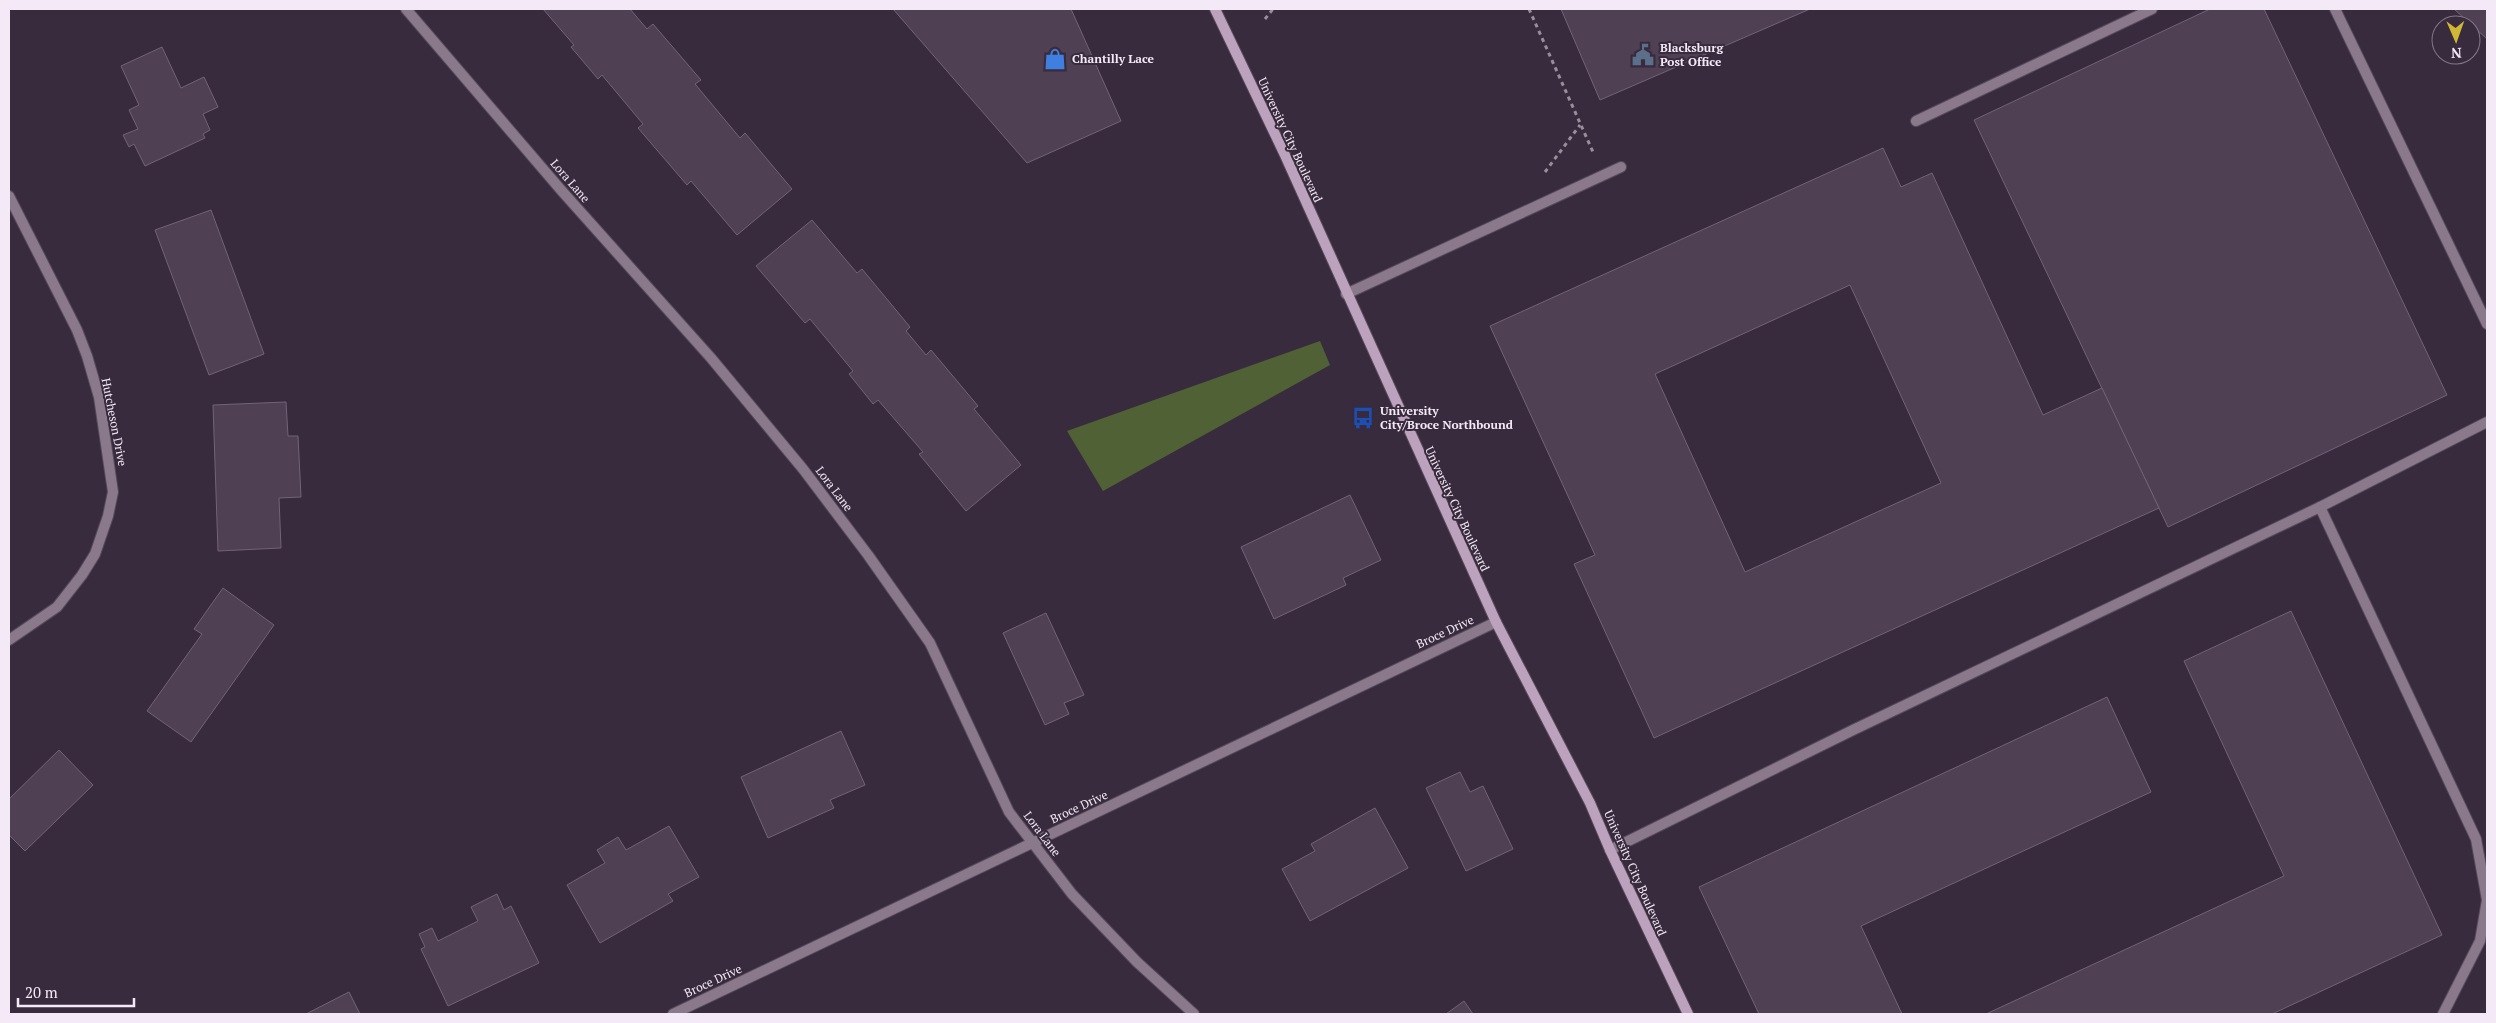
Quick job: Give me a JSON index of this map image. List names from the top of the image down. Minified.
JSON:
{"streets":{"main road":["University City Boulevard"],"street":["Lora Lane","Hutcheson Drive","Broce Drive"]},"crossings":[["University City Boulevard","Broce Drive"],["Lora Lane","Broce Drive"]],"places":{"public building":["Blacksburg Post Office"],"shop":["Chantilly Lace"],"bus stop":["University City/Broce Northbound"]},"scale_bar":"20 m","north":"bottom"}
